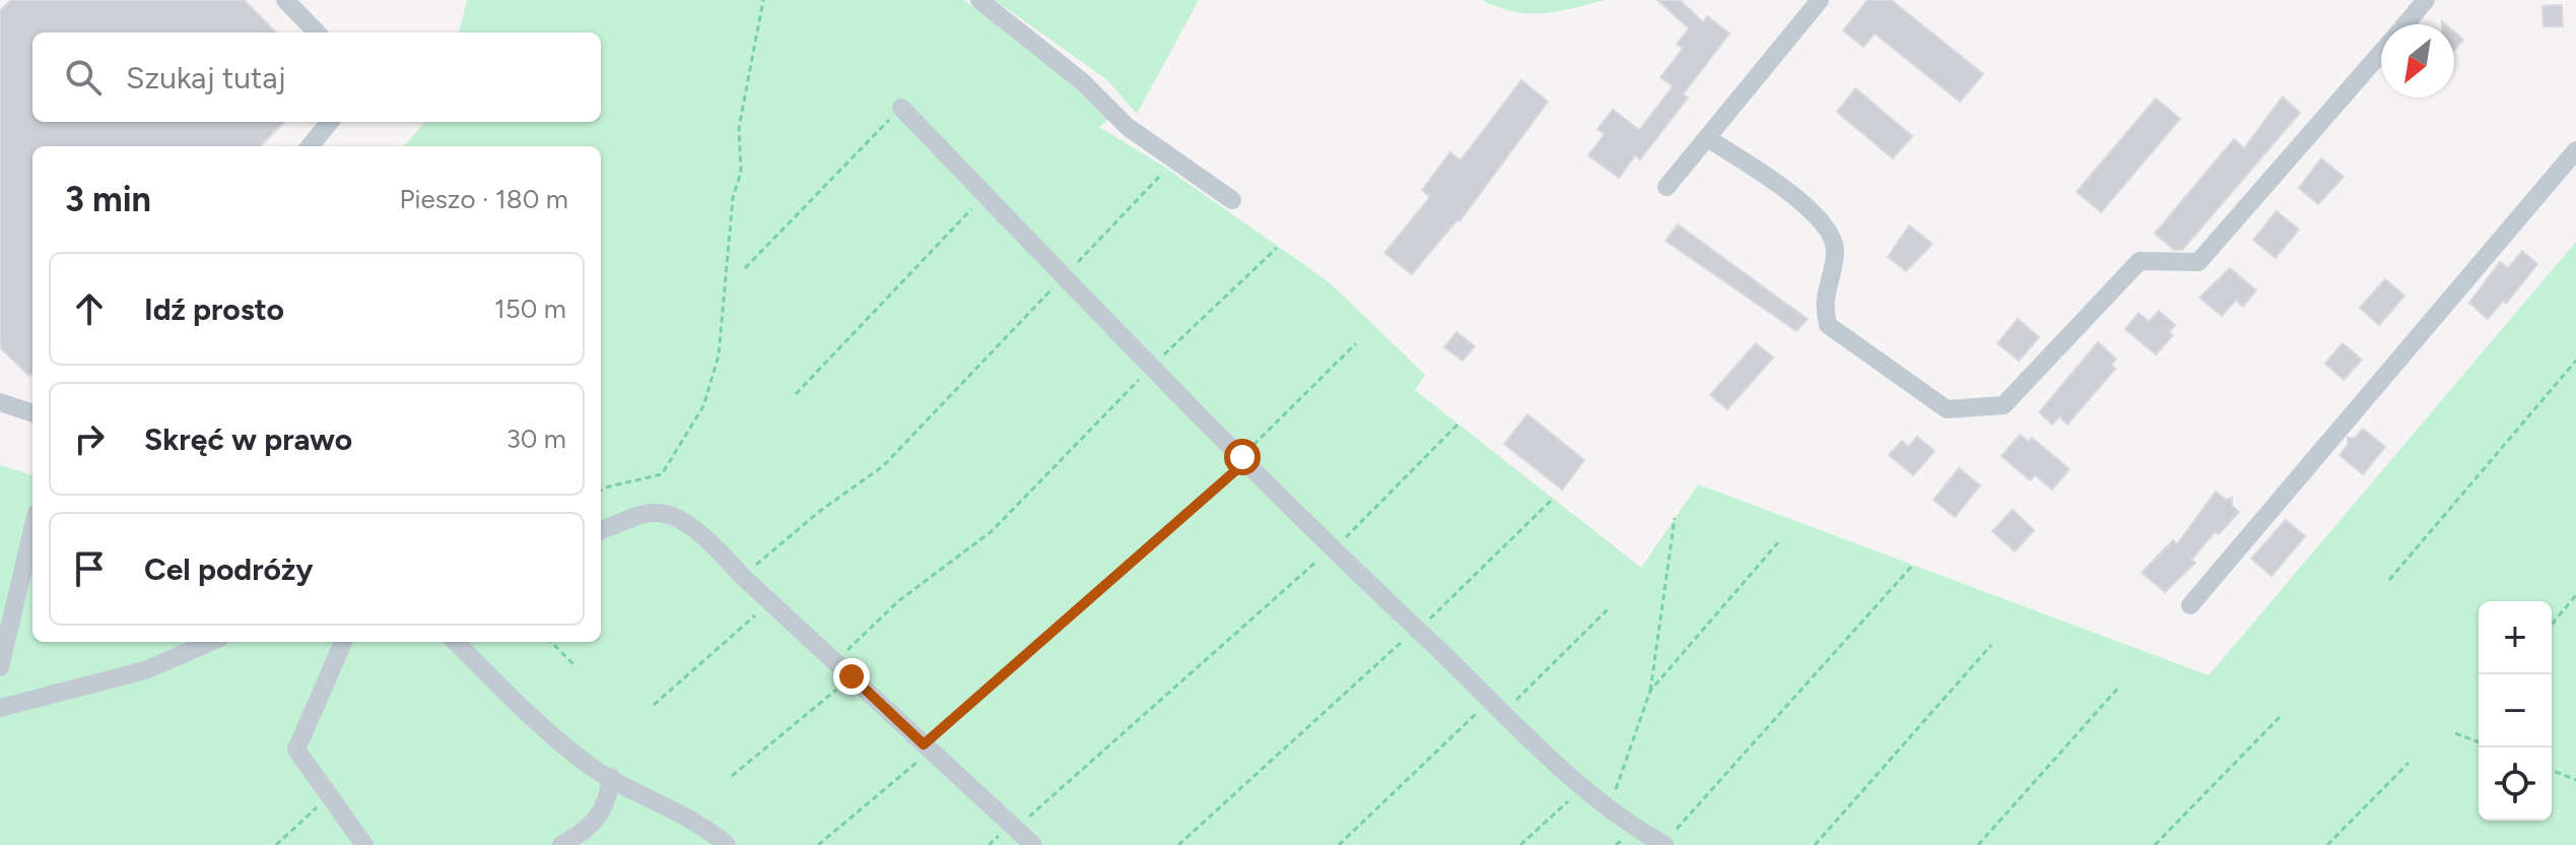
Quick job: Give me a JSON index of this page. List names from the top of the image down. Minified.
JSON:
{"north":"bottom left","page":{"search":"Szukaj tutaj","heading":["3 min","Pieszo · 180 m"],"list":[["Idź prosto","150 m"],["Skręć w prawo","30 m"],"Cel podróży"],"map_buttons":["+","−"]}}
